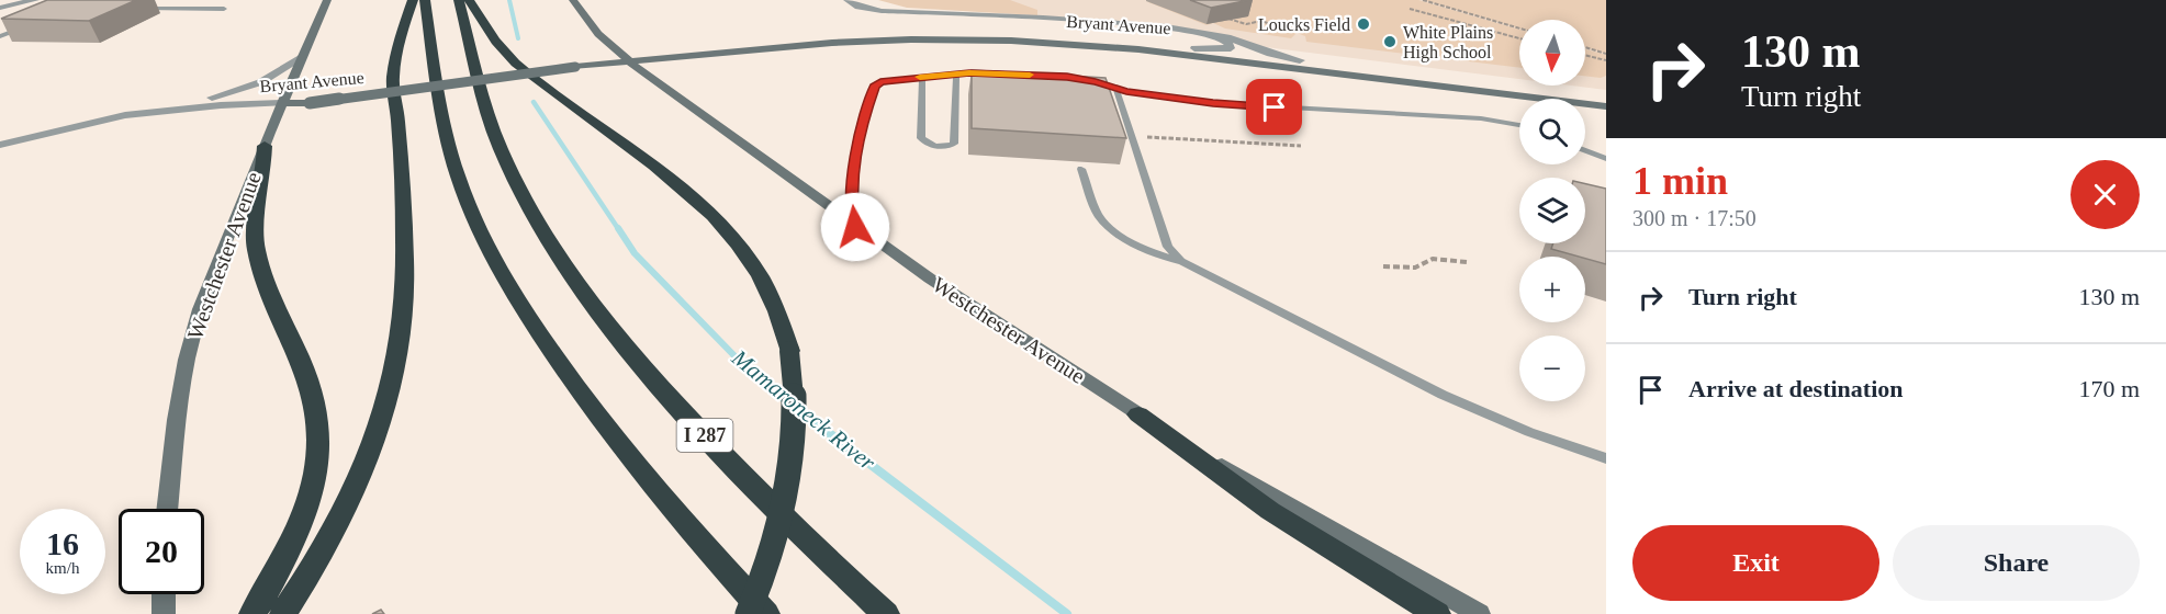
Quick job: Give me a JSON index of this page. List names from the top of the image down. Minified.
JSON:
{"streets":{"highway":["I 287"],"main road":["Bryant Avenue","Westchester Avenue"]},"crossings":[["Bryant Avenue","Westchester Avenue"]],"water":["Mamaroneck River"],"places":["Loucks Field","White Plains High School"],"north":"bottom","page":{"turn":["130 m","Turn right"],"map_buttons":["+","−"],"heading":["1 min","300 m · 17:50"],"list":[{"name":"Turn right","value":"130 m"},{"name":"Arrive at destination","value":"170 m"}],"speed":"16 km/h","limit":"20","buttons":["Exit","Share"]}}
